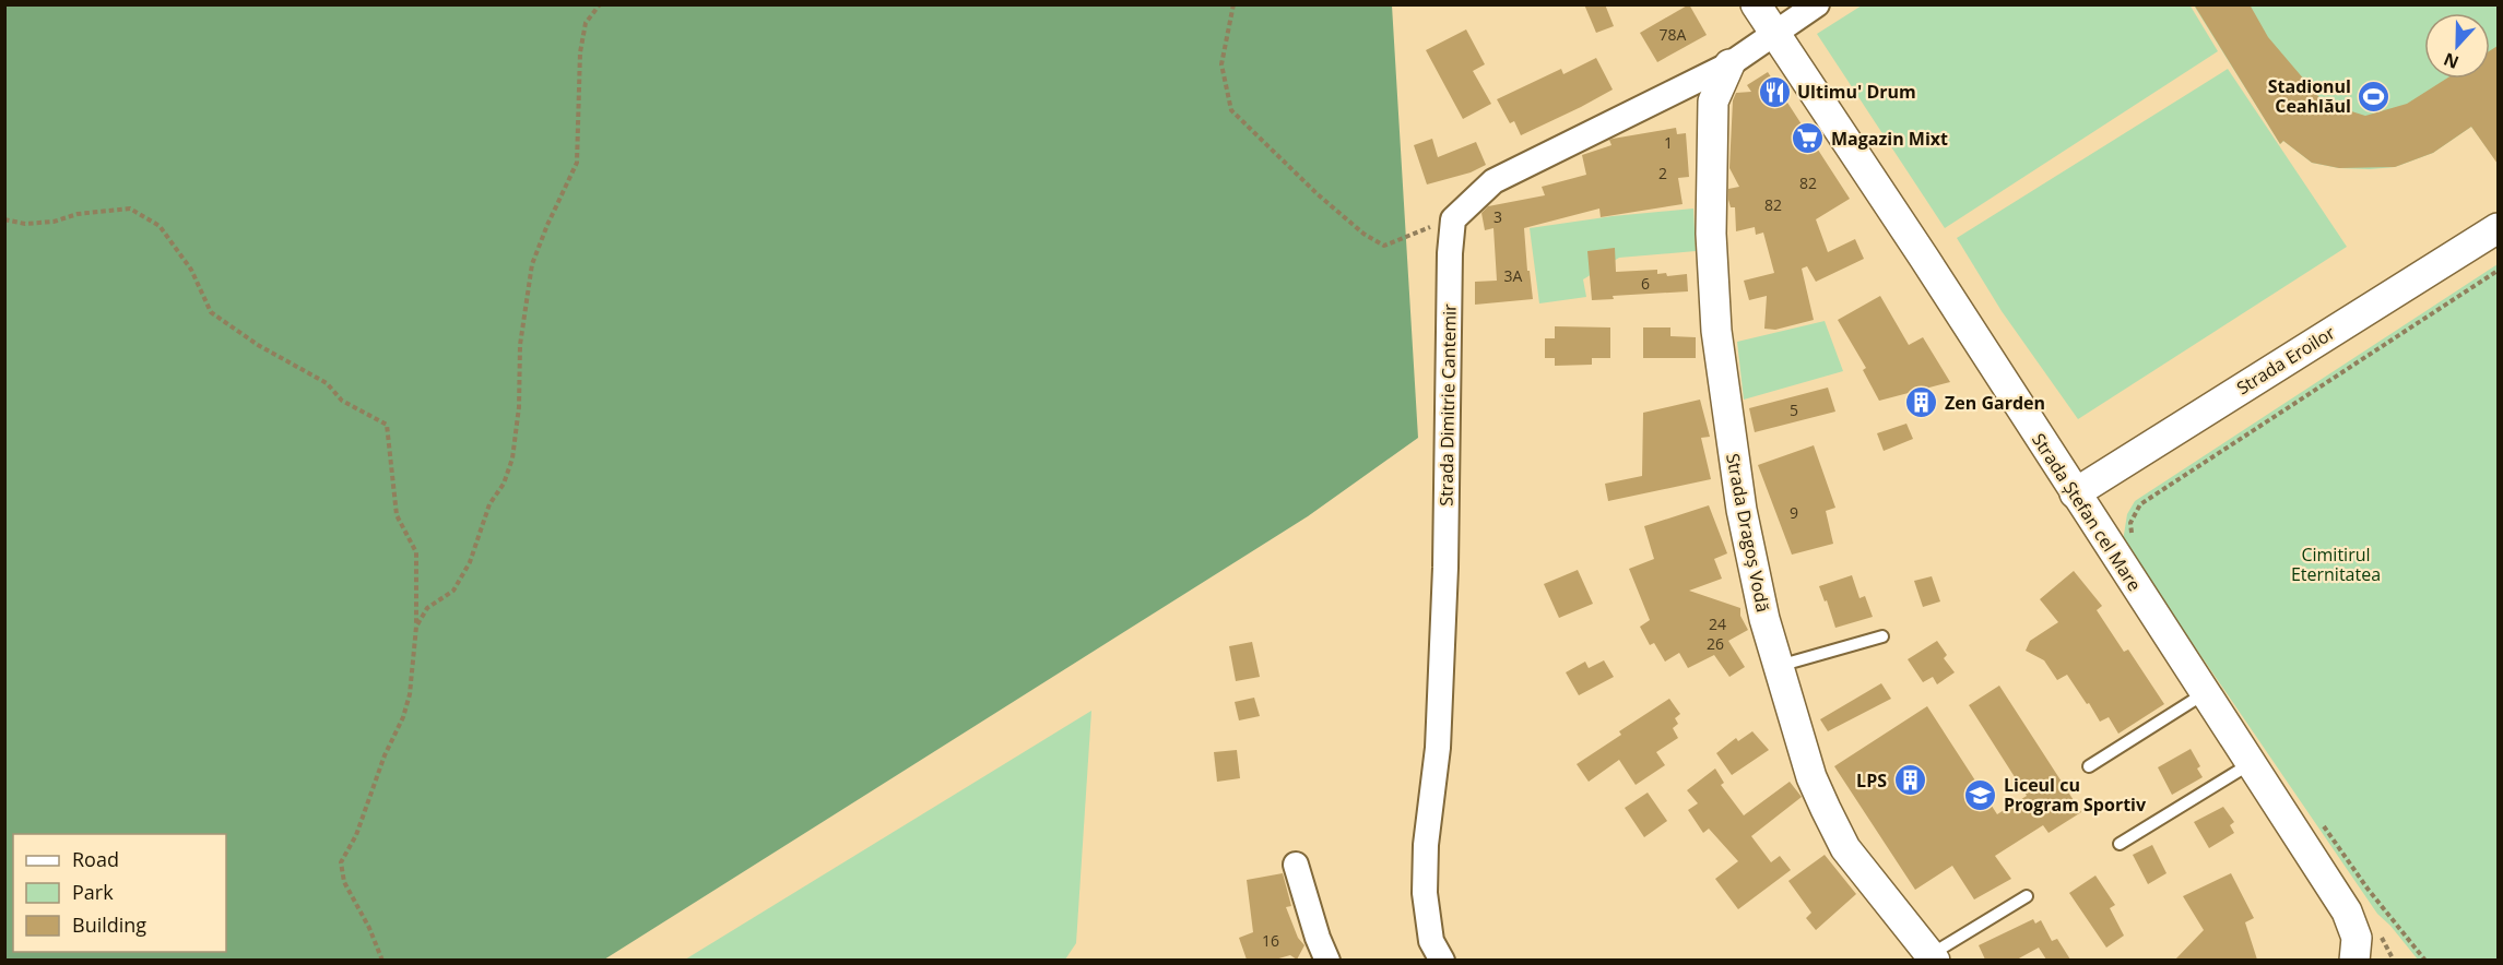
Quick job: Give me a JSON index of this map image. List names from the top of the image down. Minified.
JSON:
{"streets":{"street":["Strada Eroilor","Strada Dimitrie Cantemir","Strada Ștefan cel Mare","Strada Dragoș Vodă"]},"crossings":[["Strada Eroilor","Strada Ștefan cel Mare"]],"parks":["Cimitirul Eternitatea"],"places":{"restaurant":["Ultimu' Drum"],"sports":["Stadionul Ceahlăul"],"supermarket":["Magazin Mixt"],"building":["Zen Garden","LPS"],"school or university":["Liceul cu Program Sportiv"]},"house_numbers":["78A","1","2","82","82","3","3A","6","5","9","24","26","16"],"legend":["Road","Park","Building"],"north":"bottom"}
